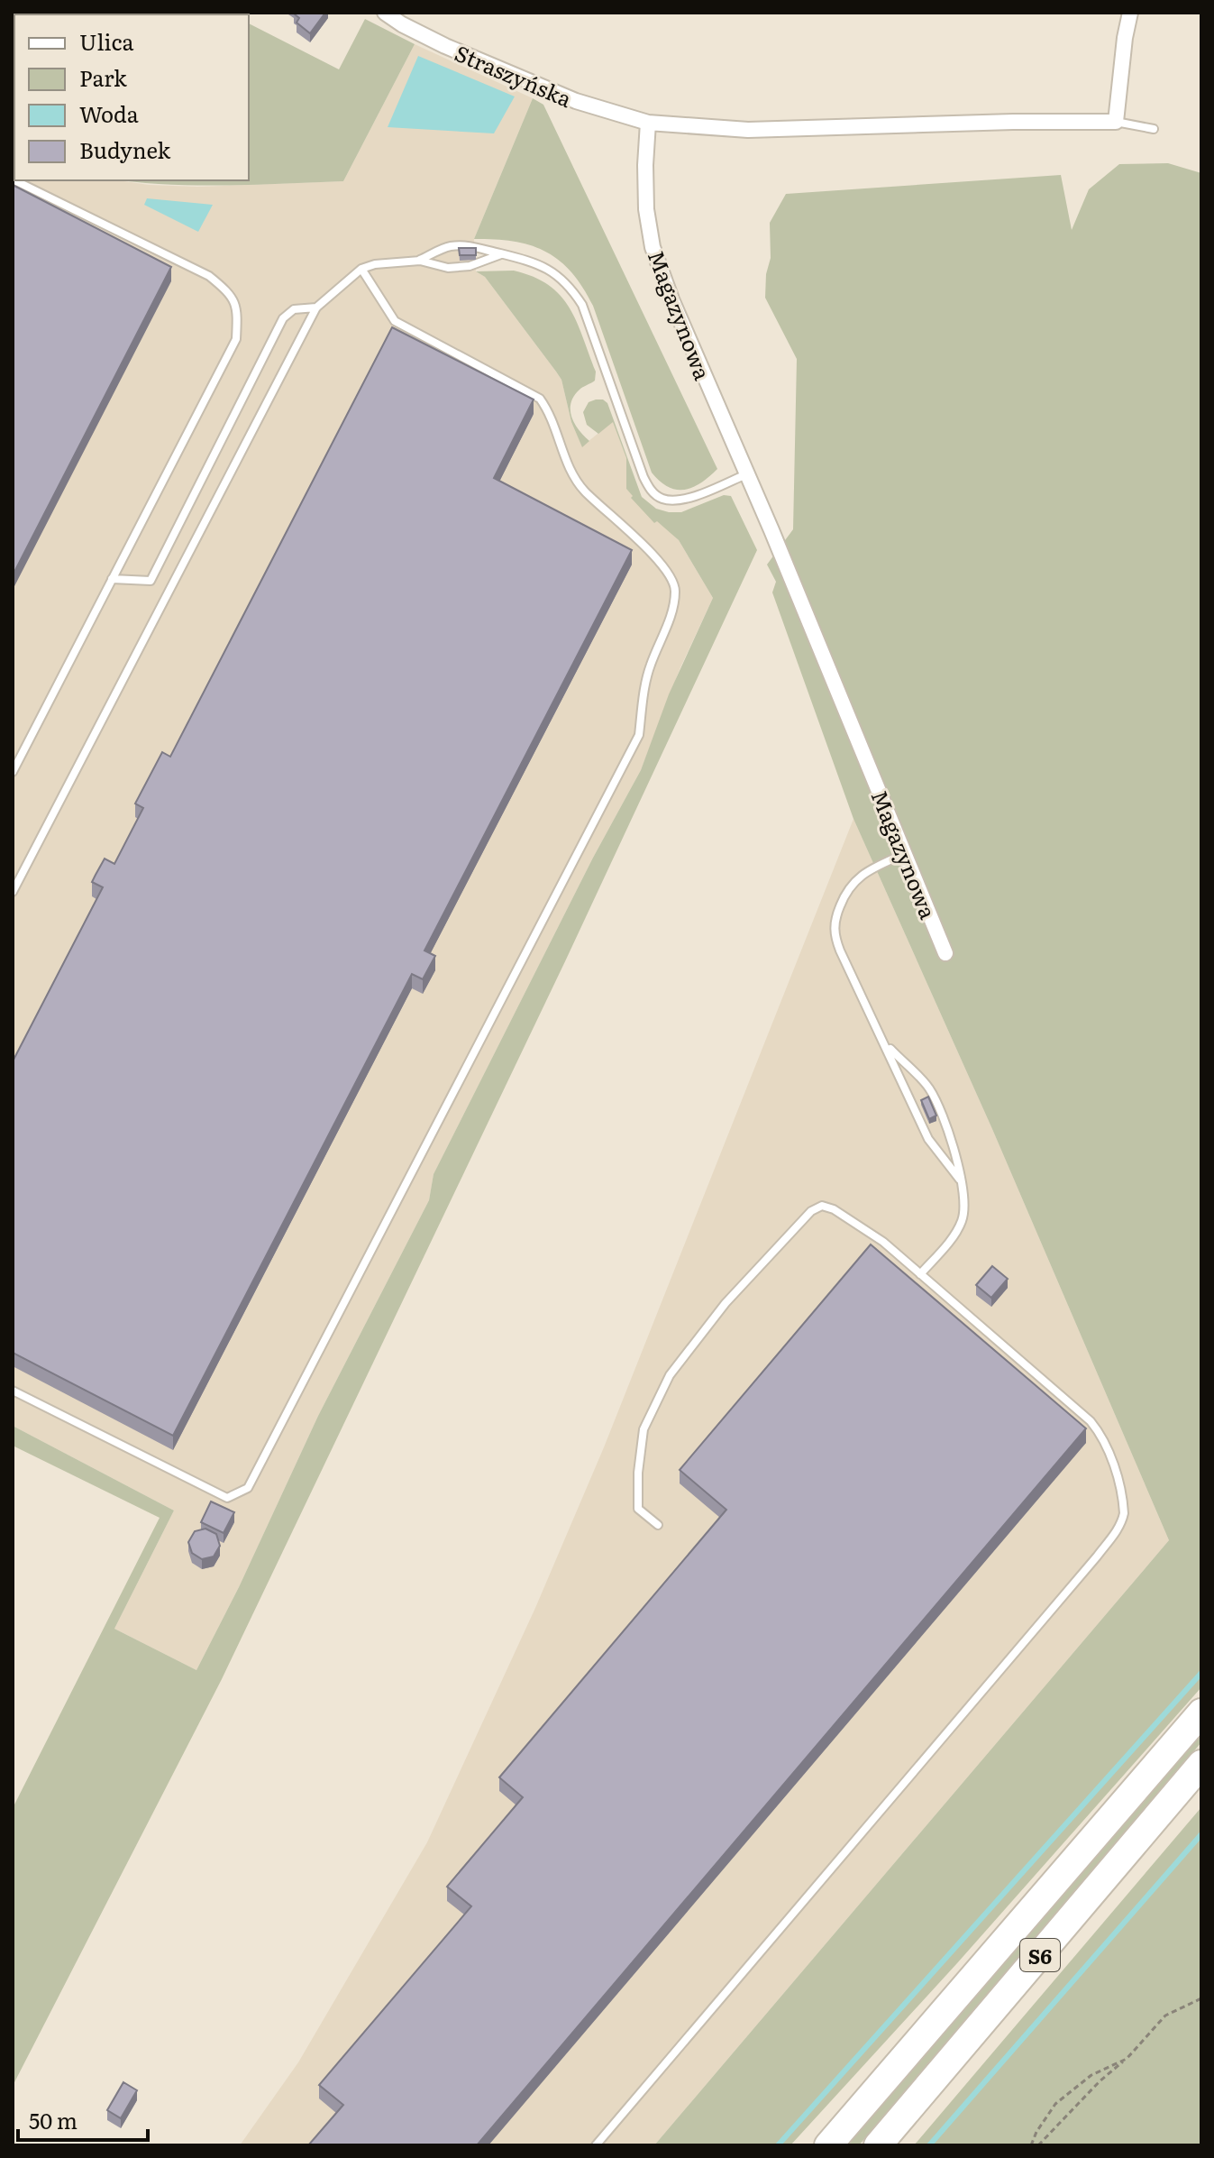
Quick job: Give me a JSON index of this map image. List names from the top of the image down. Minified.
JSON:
{"streets":{"highway":["S6"],"street":["Straszyńska","Magazynowa"]},"crossings":[["Straszyńska","Magazynowa"]],"legend":["Ulica","Park","Woda","Budynek"],"scale_bar":"50 m"}
